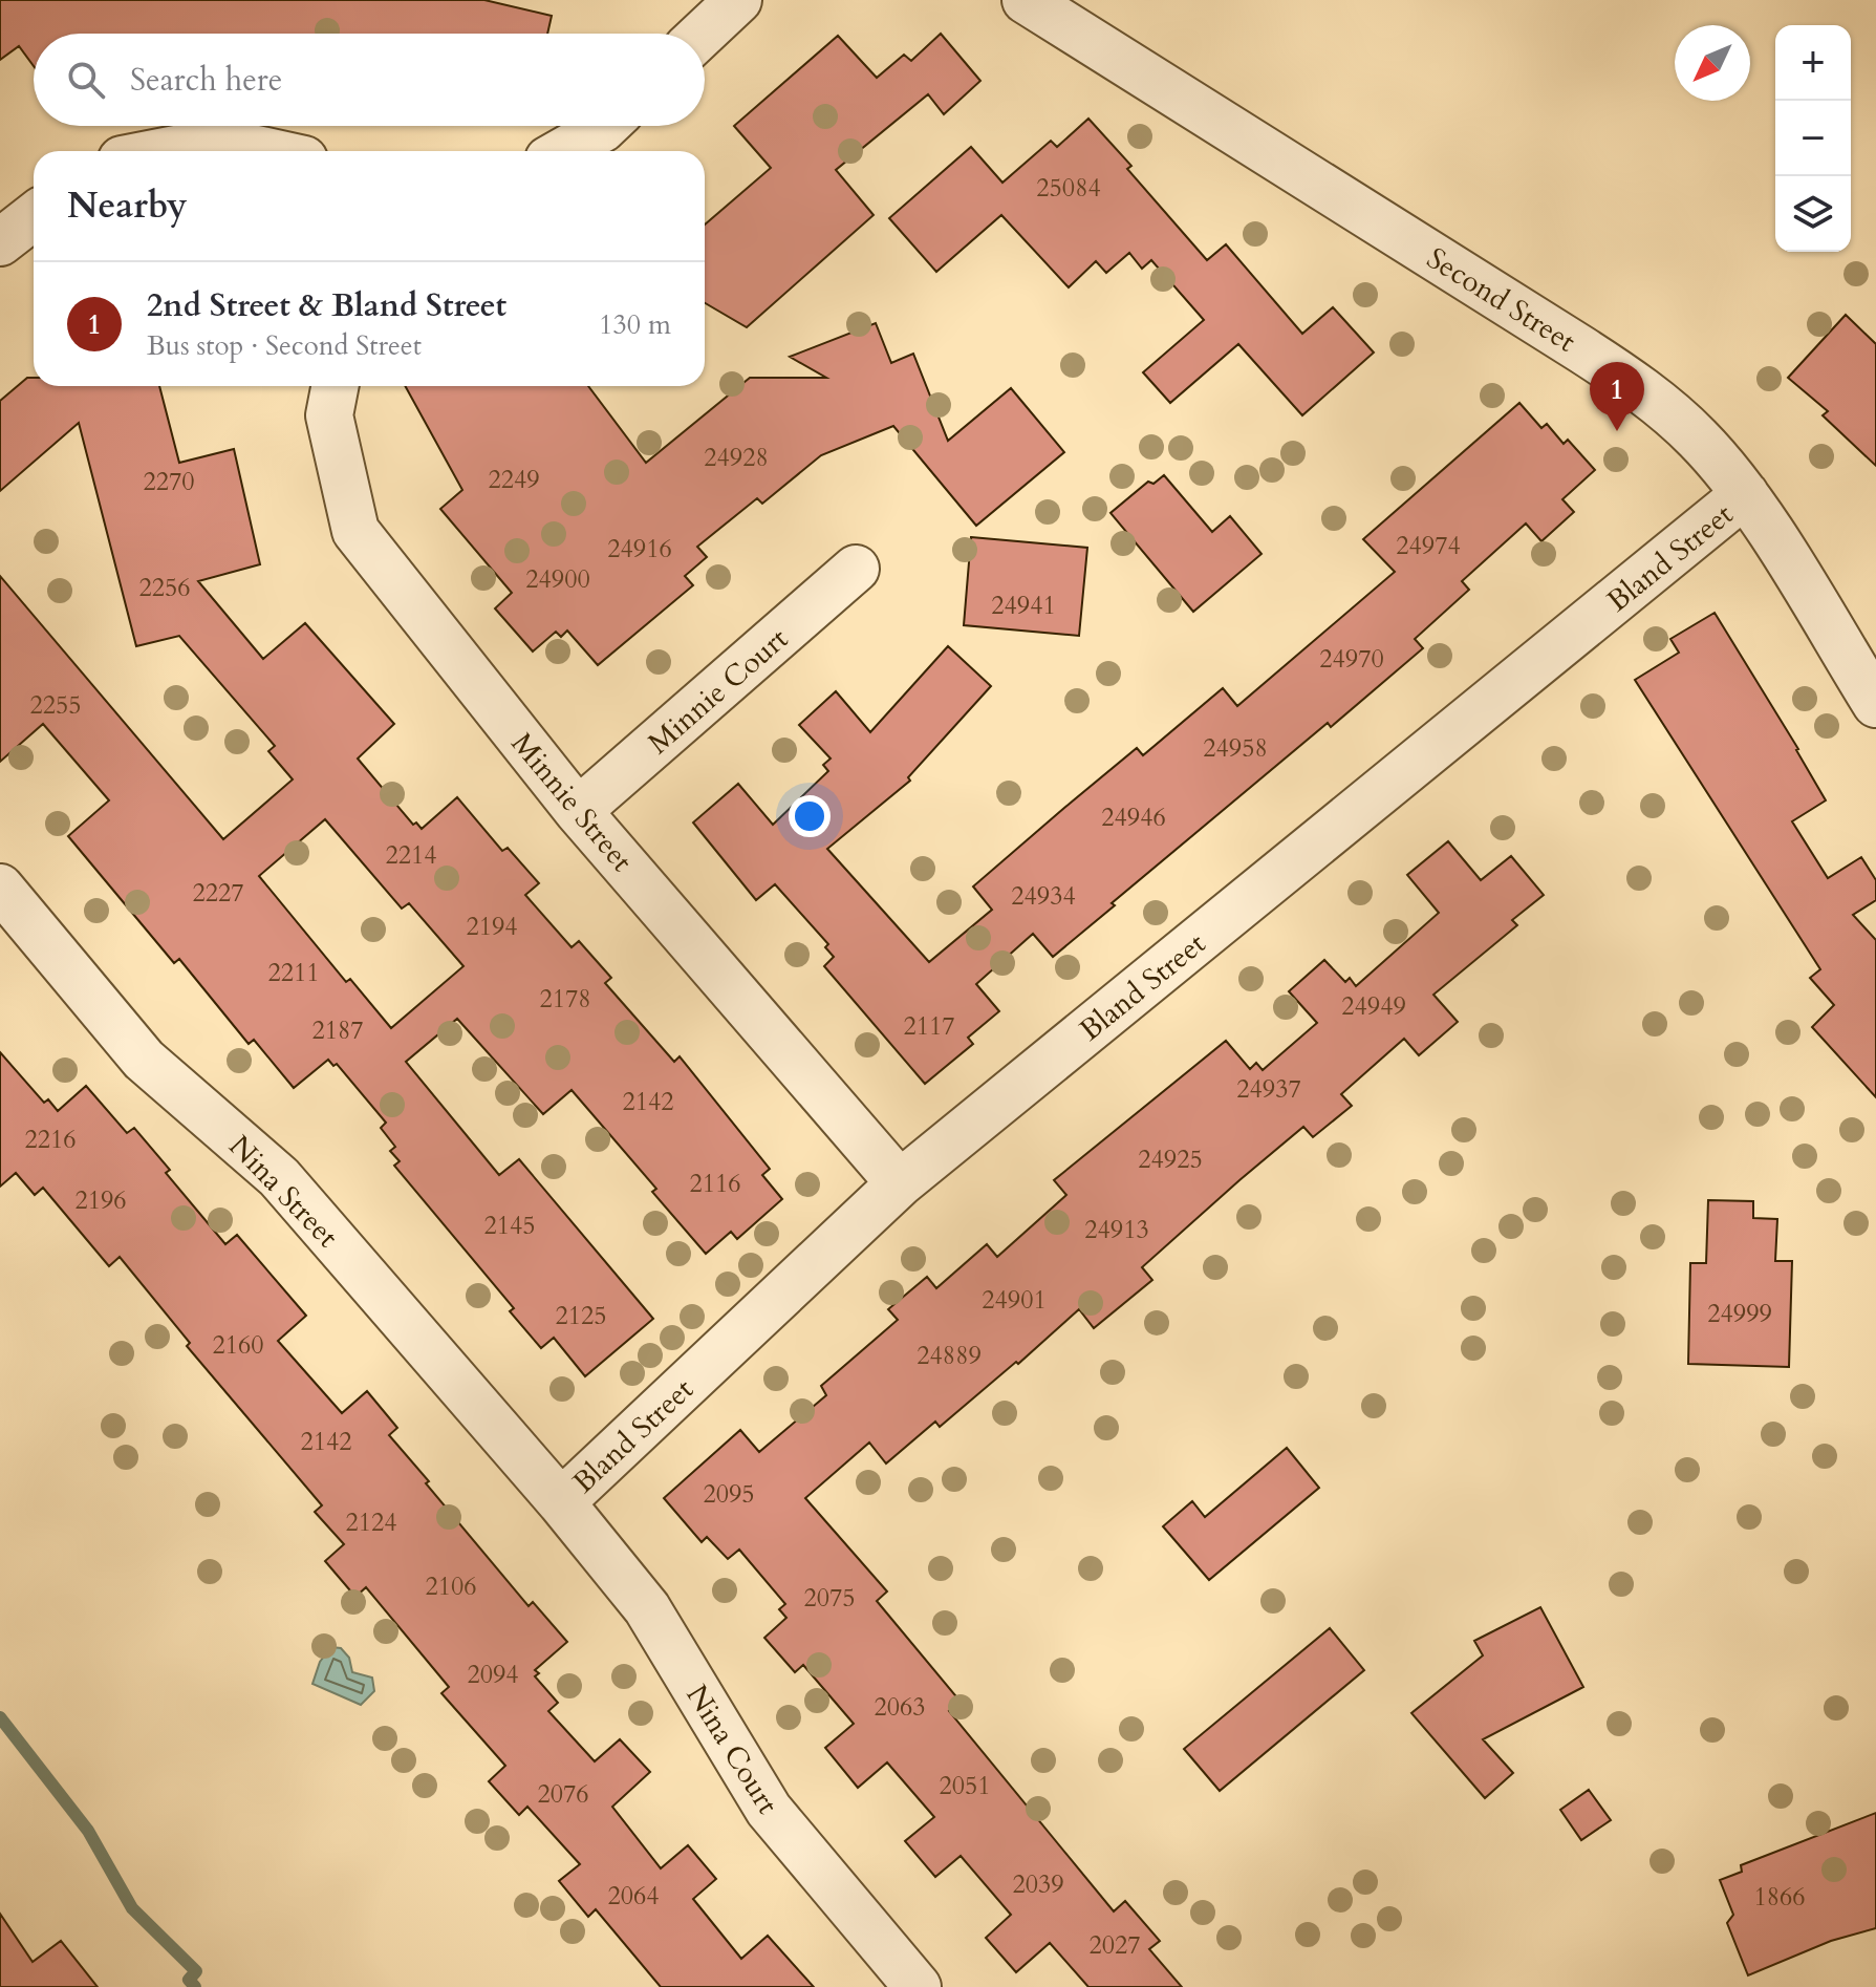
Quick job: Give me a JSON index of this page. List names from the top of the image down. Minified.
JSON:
{"streets":{"street":["Second Street","Bland Street","Minnie Court","Minnie Street","Nina Street","Nina Court"]},"crossings":[["Second Street","Bland Street"],["Bland Street","Minnie Street"],["Bland Street","Nina Street"],["Bland Street","Nina Court"],["Minnie Court","Minnie Street"],["Nina Street","Nina Court"]],"house_numbers":["25084","24928","2249","2270","24974","24916","24900","2256","24941","24970","2255","24958","24946","2214","2227","24934","2194","2211","2178","24949","2117","2187","24937","2142","2216","24925","2116","2196","2145","24913","24901","24999","2125","2160","24889","2142","2095","2124","2106","2075","2094","2063","2051","2076","2039","2064","1866","2027"],"north":"bottom left","page":{"map_buttons":["+","−"],"search":"Search here","heading":"Nearby","list":[{"mark":"1","name":"2nd Street & Bland Street","note":"Bus stop · Second Street","value":"130 m"}],"pins":"1"}}
